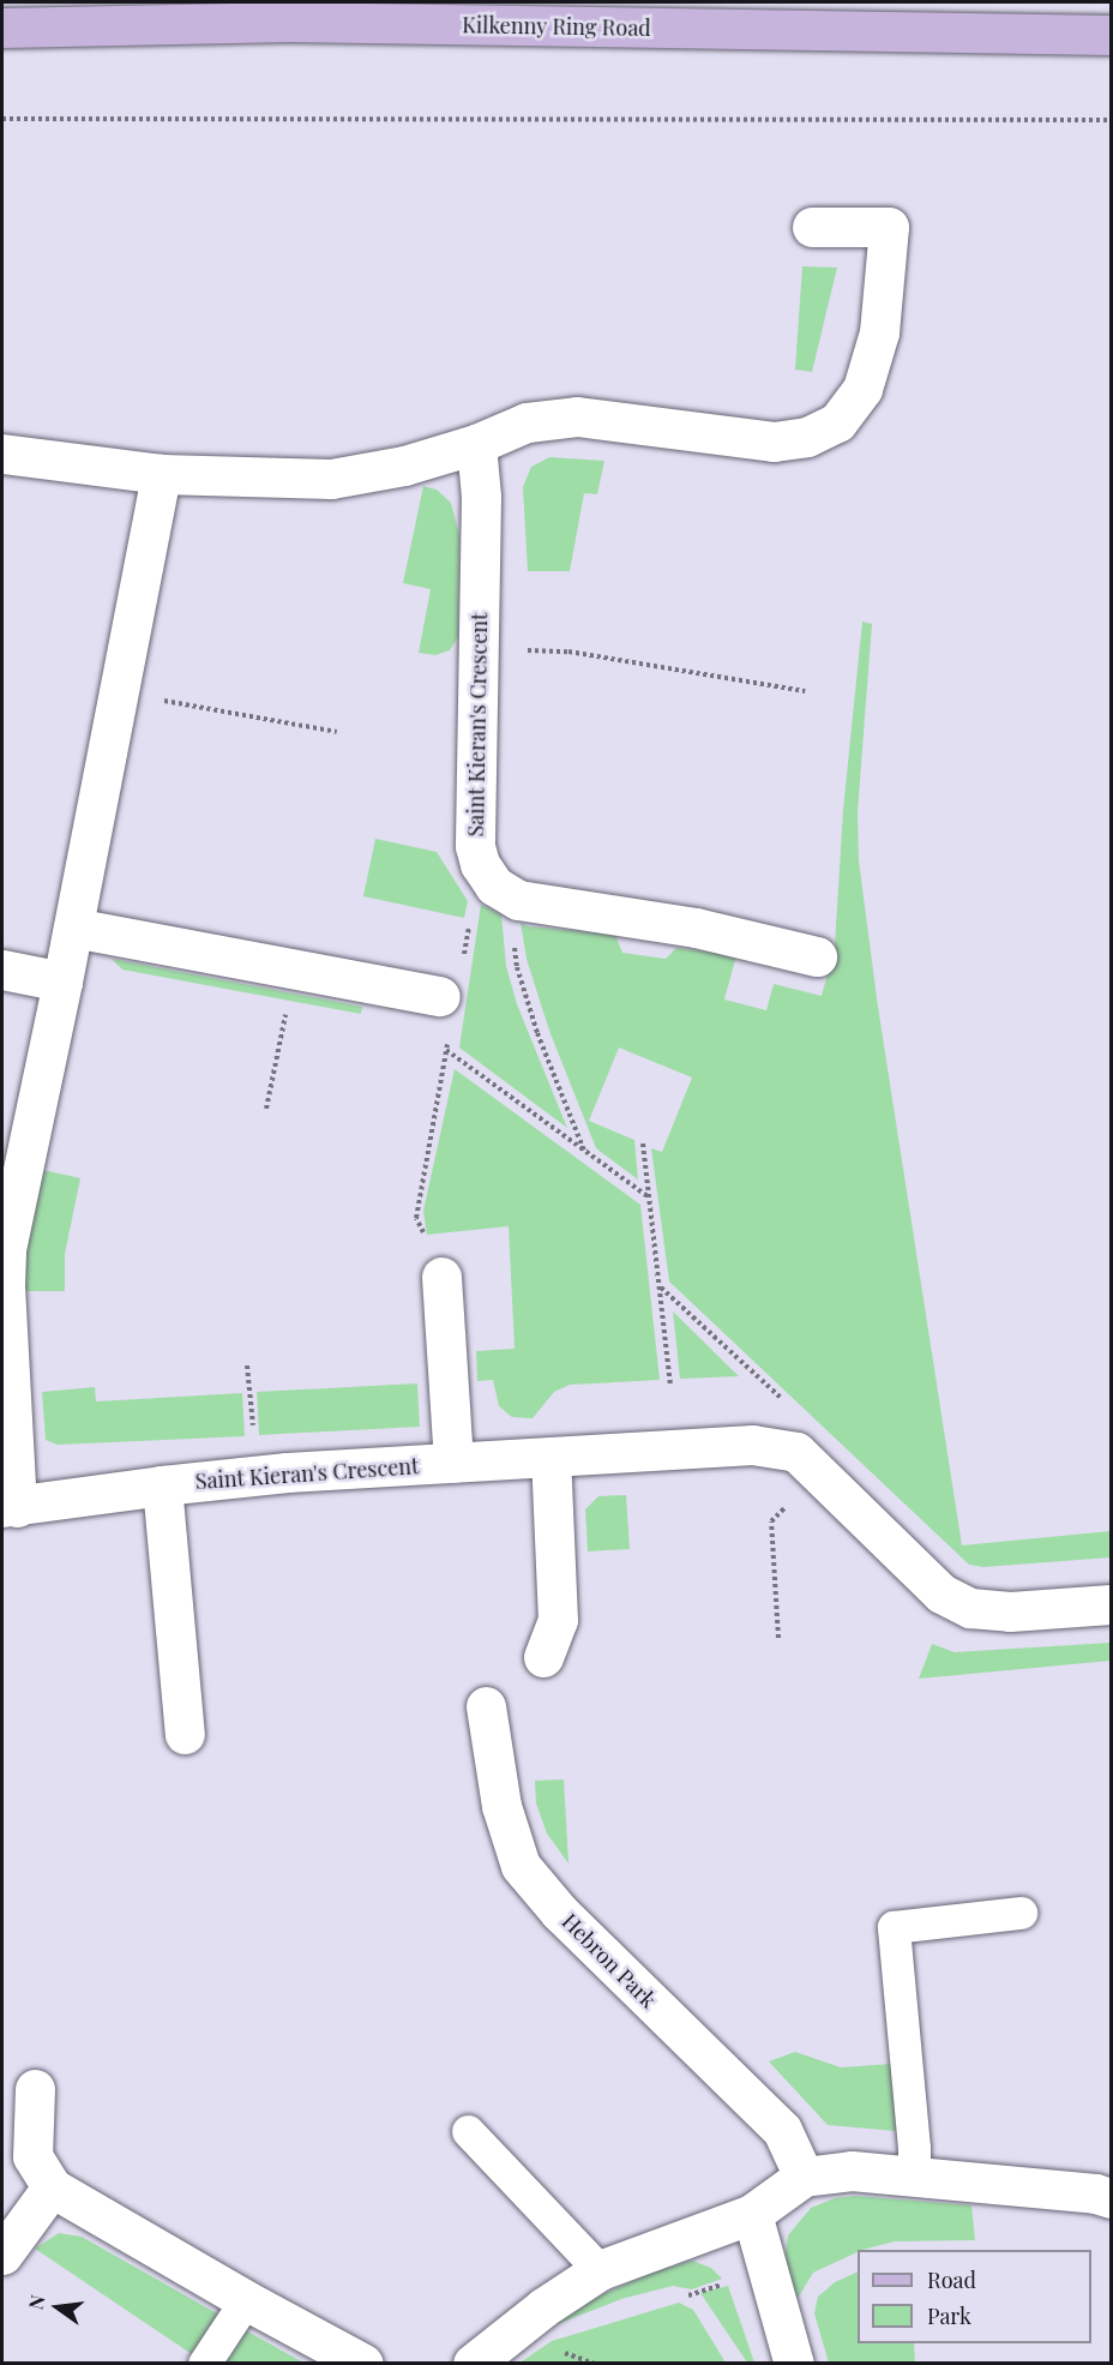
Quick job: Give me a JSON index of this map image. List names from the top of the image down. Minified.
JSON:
{"streets":{"main road":["Kilkenny Ring Road"],"street":["Saint Kieran's Crescent","Hebron Park"]},"legend":["Road","Park"],"north":"left"}
